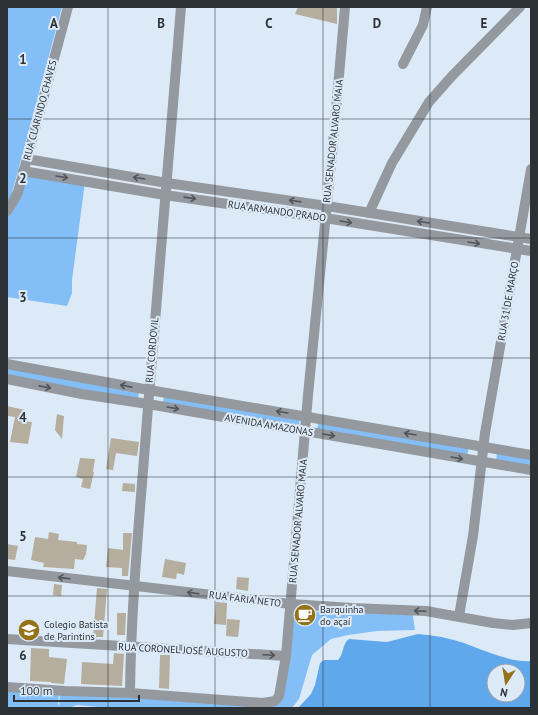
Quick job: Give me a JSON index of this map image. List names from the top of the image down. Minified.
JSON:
{"streets":{"street":["RUA CLARINDO CHAVES","RUA SENADOR ALVARO MAIA","RUA ARMANDO PRADO","RUA 31 DE MARÇO","RUA CORDOVIL","AVENIDA AMAZONAS","RUA FARIA NETO","RUA CORONEL JOSÉ AUGUSTO"]},"crossings":[["RUA CLARINDO CHAVES","RUA ARMANDO PRADO"],["RUA SENADOR ALVARO MAIA","RUA ARMANDO PRADO"],["RUA SENADOR ALVARO MAIA","RUA CORDOVIL"],["RUA SENADOR ALVARO MAIA","AVENIDA AMAZONAS"],["RUA SENADOR ALVARO MAIA","RUA FARIA NETO"],["RUA SENADOR ALVARO MAIA","RUA CORONEL JOSÉ AUGUSTO"],["RUA ARMANDO PRADO","RUA 31 DE MARÇO"],["RUA ARMANDO PRADO","RUA CORDOVIL"],["RUA 31 DE MARÇO","AVENIDA AMAZONAS"],["RUA CORDOVIL","AVENIDA AMAZONAS"],["RUA CORDOVIL","RUA FARIA NETO"],["RUA CORDOVIL","RUA CORONEL JOSÉ AUGUSTO"]],"one_way":["RUA FARIA NETO","RUA CORONEL JOSÉ AUGUSTO"],"places":{"cafe":["Barquinha do açaí"],"school or university":["Colegio Batista de Parintins"]},"scale_bar":"100 m","north":"bottom","grid":{"columns":["A","B","C","D","E"],"rows":["1","2","3","4","5","6"]}}
